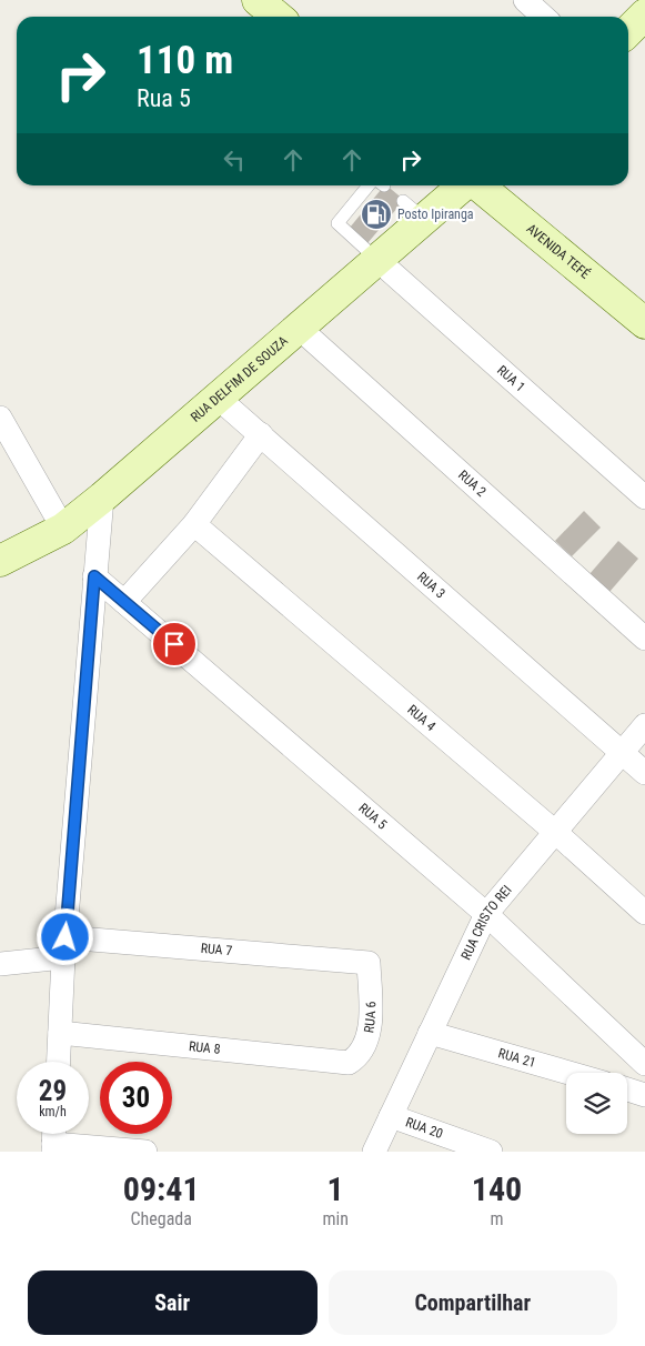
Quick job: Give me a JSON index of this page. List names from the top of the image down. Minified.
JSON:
{"streets":{"street":["AVENIDA TEFÉ","RUA DELFIM DE SOUZA","RUA 1","RUA 2","RUA 3","RUA 4","RUA 5","RUA CRISTO REI","RUA 7","RUA 6","RUA 8","RUA 21","RUA 20"]},"crossings":[["RUA DELFIM DE SOUZA","RUA 1"],["RUA DELFIM DE SOUZA","RUA 2"],["RUA DELFIM DE SOUZA","RUA 3"],["RUA 3","RUA CRISTO REI"],["RUA 4","RUA CRISTO REI"],["RUA 5","RUA CRISTO REI"],["RUA CRISTO REI","RUA 21"],["RUA CRISTO REI","RUA 20"],["RUA 7","RUA 6"],["RUA 6","RUA 8"]],"places":{"fuel station":["Posto Ipiranga"]},"page":{"turn":["110 m","Rua 5"],"speed":"29 km/h","limit":"30","eta":["09:41","Chegada","1","min","140","m"],"buttons":["Sair","Compartilhar"]}}
